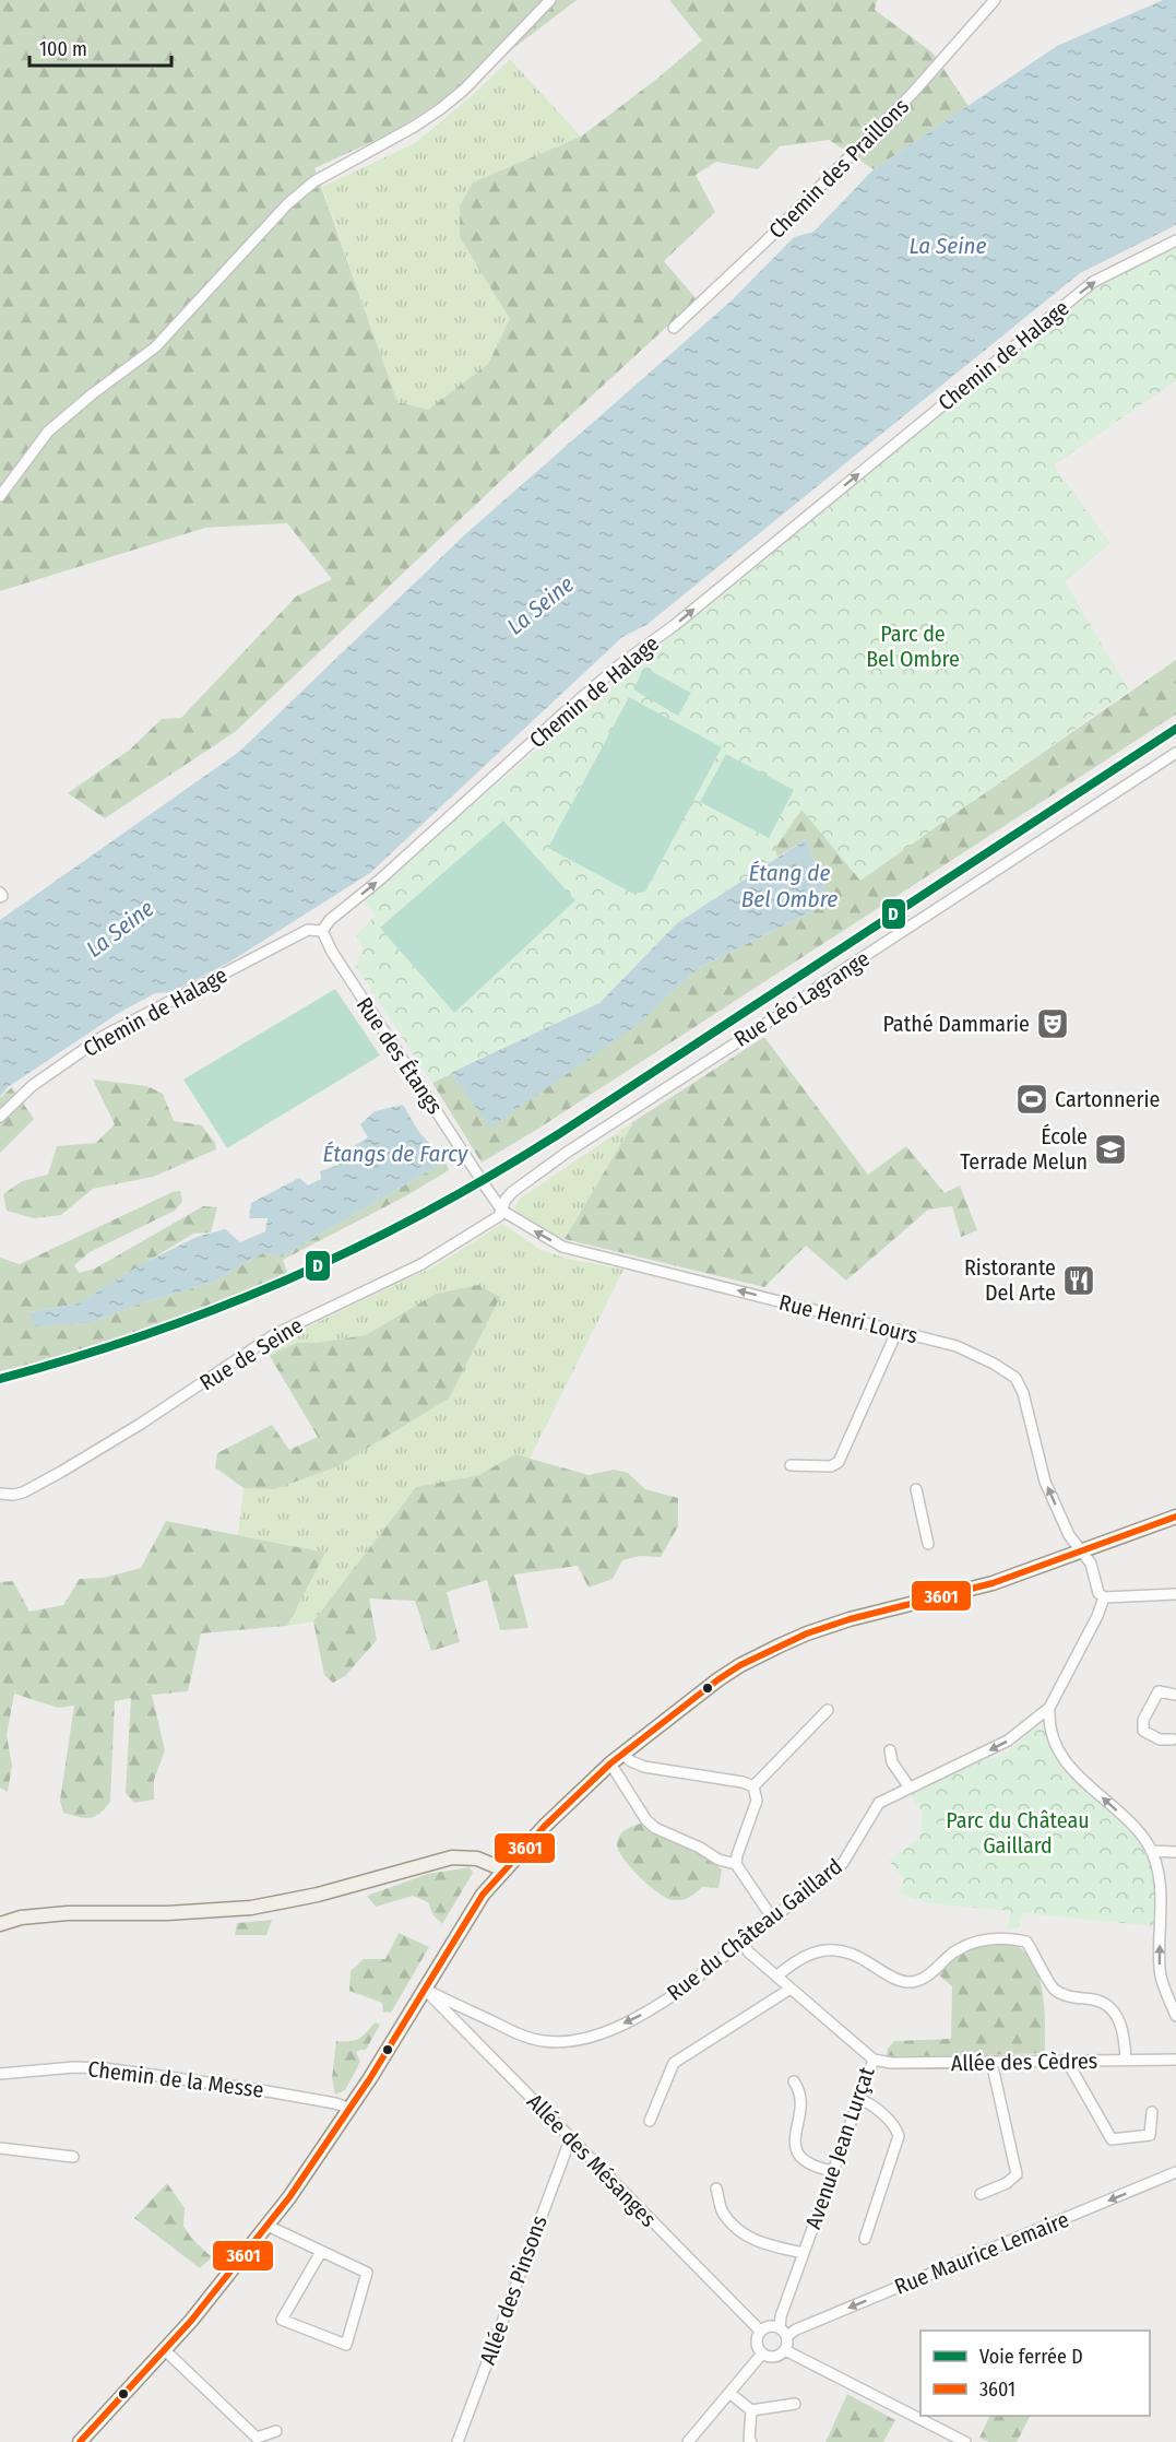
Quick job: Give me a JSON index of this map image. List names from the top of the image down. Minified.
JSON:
{"streets":{"street":["Chemin des Praillons","Chemin de Halage","Rue Léo Lagrange","Rue des Étangs","Rue Henri Lours","Rue de Seine","Rue du Château Gaillard","Allée des Cèdres","Chemin de la Messe","Avenue Jean Lurçat","Allée des Mésanges","Rue Maurice Lemaire","Allée des Pinsons"]},"crossings":[["Chemin de Halage","Rue des Étangs"],["Rue Léo Lagrange","Rue des Étangs"],["Rue Léo Lagrange","Rue Henri Lours"],["Rue Léo Lagrange","Rue de Seine"],["Rue des Étangs","Rue Henri Lours"],["Rue des Étangs","Rue de Seine"],["Rue Henri Lours","Rue de Seine"],["Rue du Château Gaillard","Avenue Jean Lurçat"],["Rue du Château Gaillard","Allée des Mésanges"],["Allée des Cèdres","Avenue Jean Lurçat"],["Avenue Jean Lurçat","Allée des Mésanges"],["Avenue Jean Lurçat","Rue Maurice Lemaire"],["Allée des Mésanges","Rue Maurice Lemaire"],["Allée des Mésanges","Allée des Pinsons"]],"one_way":["Chemin de Halage","Rue Henri Lours","Rue du Château Gaillard","Rue Maurice Lemaire"],"water":["La Seine","Étang de Bel Ombre","Étangs de Farcy"],"parks":["Parc de Bel Ombre","Parc du Château Gaillard"],"places":{"theatre":["Pathé Dammarie"],"sports":["Cartonnerie"],"school or university":["École Terrade Melun"],"restaurant":["Ristorante Del Arte"]},"lines":["rail line D","transit line 3601"],"legend":["Voie ferrée D","3601"],"scale_bar":"100 m"}
